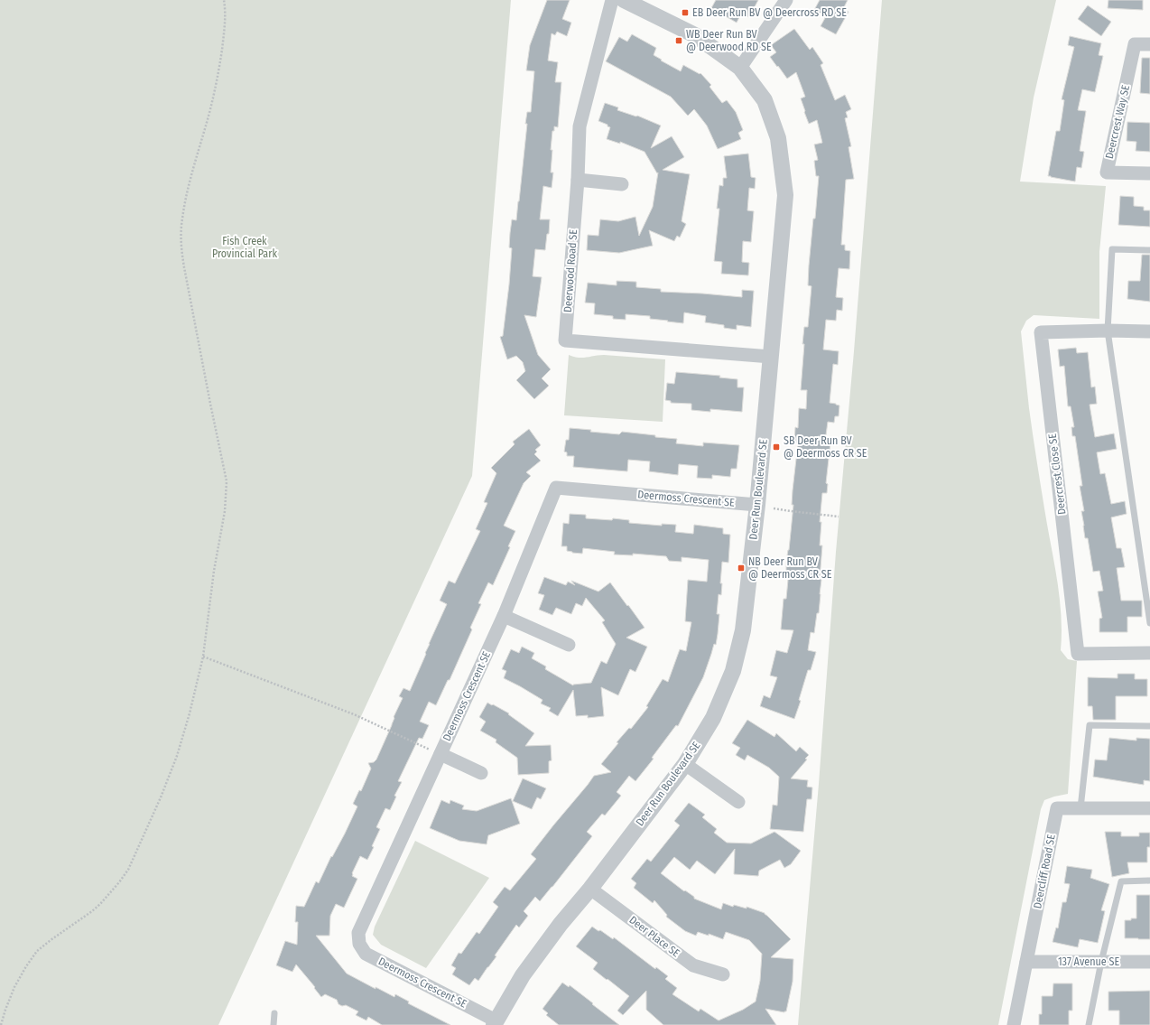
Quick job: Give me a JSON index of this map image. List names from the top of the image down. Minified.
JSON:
{"streets":{"street":["Deercrest Way SE","Deerwood Road SE","Deercrest Close SE","Deer Run Boulevard SE","Deermoss Crescent SE","Deercliff Road SE","Deer Place SE","137 Avenue SE"]},"crossings":[["Deerwood Road SE","Deer Run Boulevard SE"],["Deer Run Boulevard SE","Deermoss Crescent SE"],["Deer Run Boulevard SE","Deer Place SE"],["Deercliff Road SE","137 Avenue SE"]],"parks":["Fish Creek Provincial Park"],"places":{"transit":["EB Deer Run BV @ Deercross RD SE","WB Deer Run BV @ Deerwood RD SE","SB Deer Run BV @ Deermoss CR SE","NB Deer Run BV @ Deermoss CR SE"]}}
